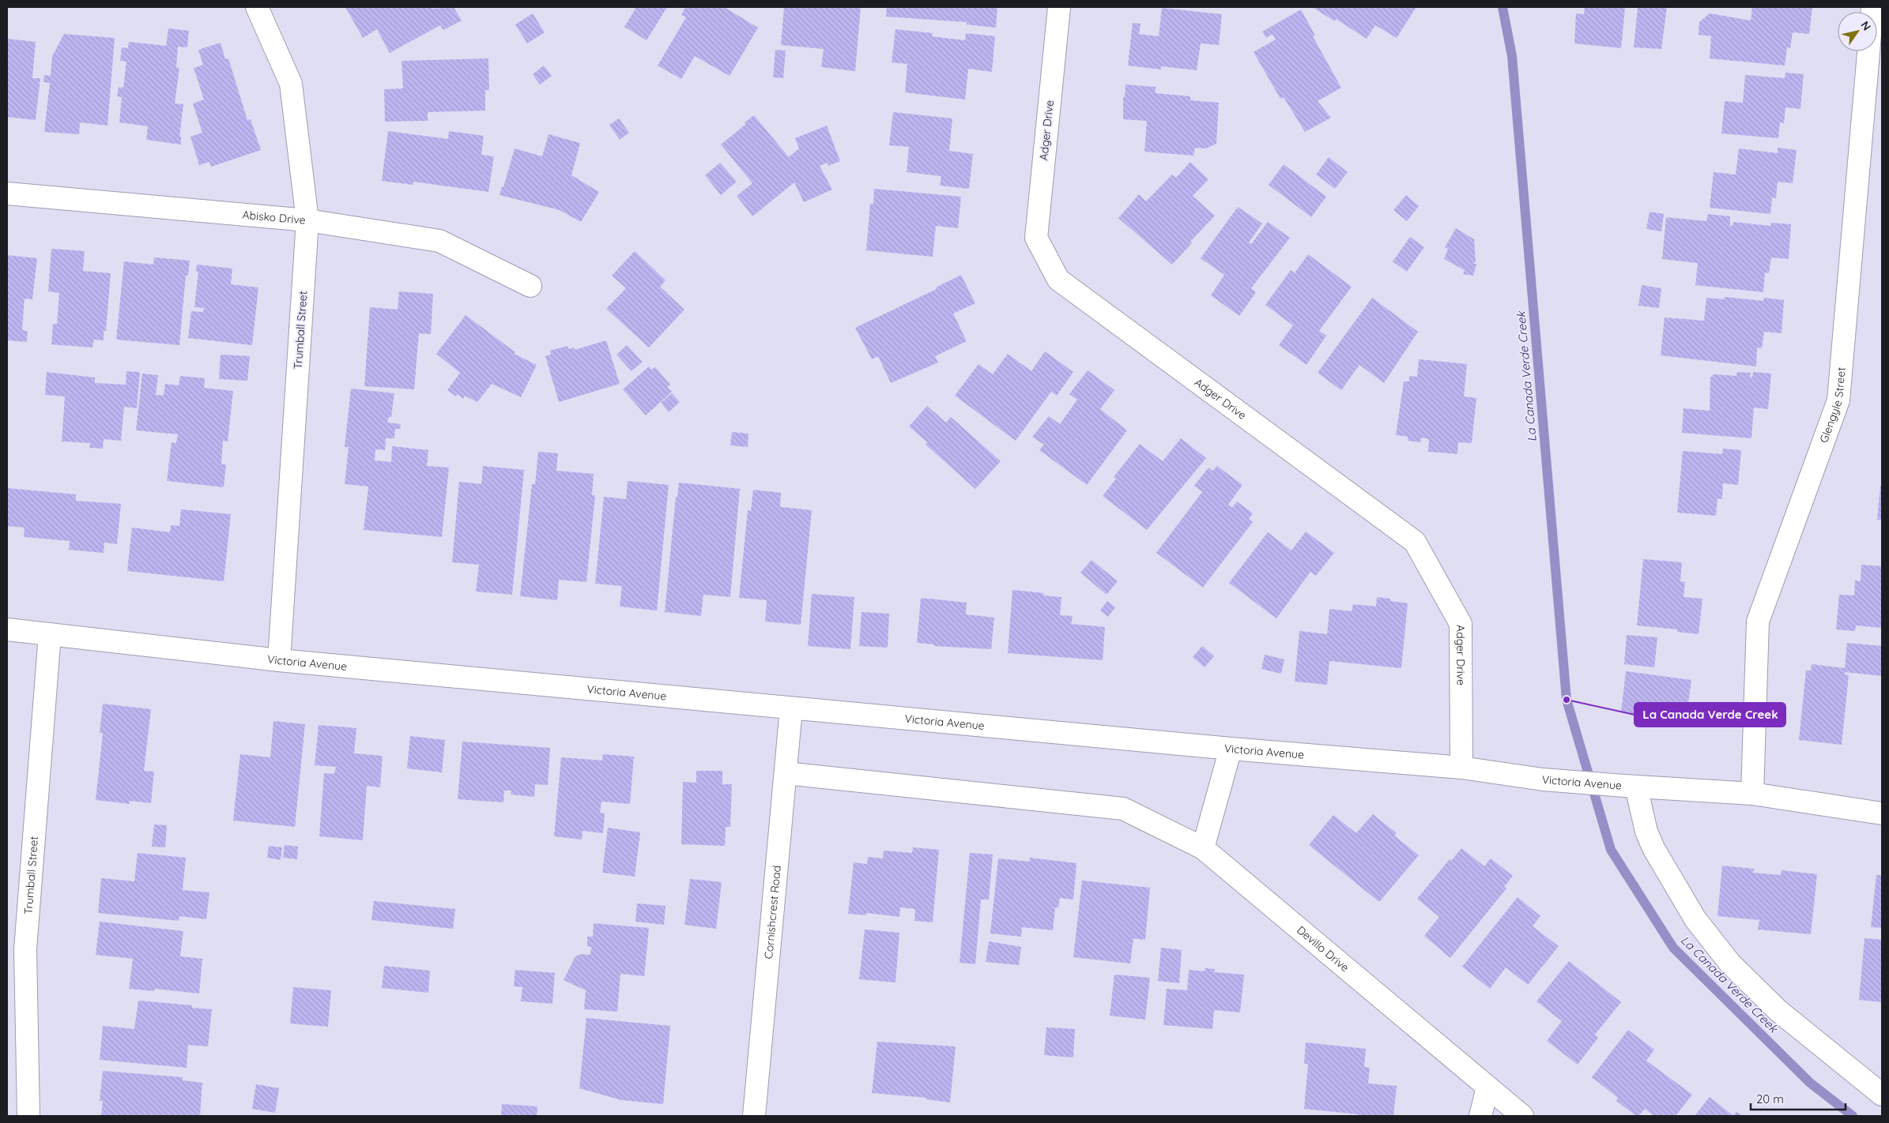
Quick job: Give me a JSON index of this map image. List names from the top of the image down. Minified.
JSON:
{"streets":{"street":["Adger Drive","Abisko Drive","Trumball Street","Glengyle Street","Victoria Avenue","Cornishcrest Road","Devillo Drive"]},"crossings":[["Adger Drive","Victoria Avenue"],["Abisko Drive","Trumball Street"],["Trumball Street","Victoria Avenue"],["Glengyle Street","Victoria Avenue"],["Victoria Avenue","Cornishcrest Road"]],"water":["La Canada Verde Creek"],"places":["La Canada Verde Creek"],"scale_bar":"20 m","north":"top right"}
